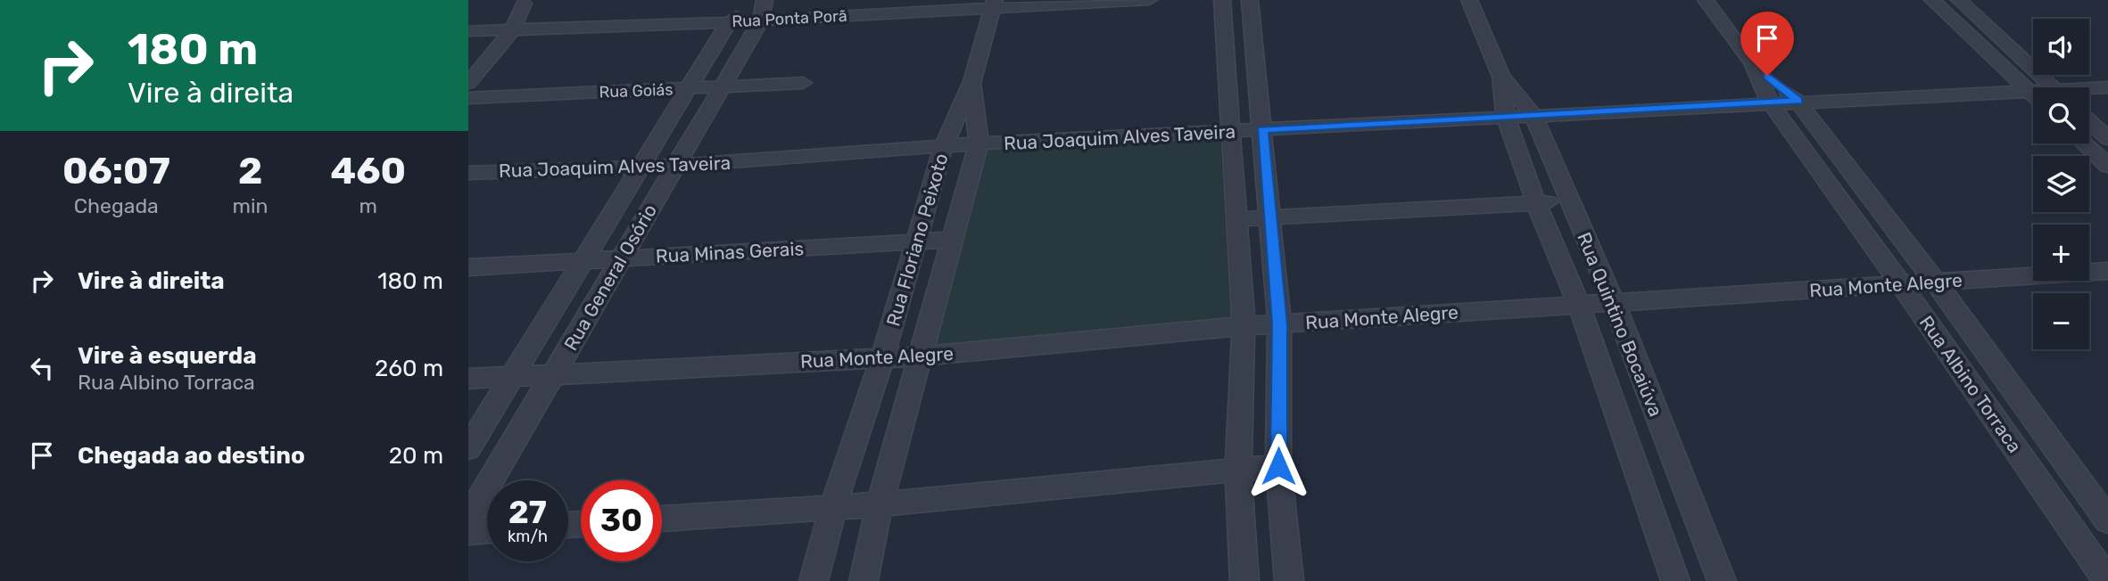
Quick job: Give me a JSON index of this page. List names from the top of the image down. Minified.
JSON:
{"streets":{"street":["Rua Ponta Porã","Rua Goiás","Rua Joaquim Alves Taveira","Rua Floriano Peixoto","Rua Minas Gerais","Rua General Osório","Rua Monte Alegre","Rua Quintino Bocaiúva","Rua Albino Torraca"]},"crossings":[["Rua Ponta Porã","Rua Floriano Peixoto"],["Rua Ponta Porã","Rua General Osório"],["Rua Goiás","Rua General Osório"],["Rua Joaquim Alves Taveira","Rua Floriano Peixoto"],["Rua Joaquim Alves Taveira","Rua General Osório"],["Rua Joaquim Alves Taveira","Rua Quintino Bocaiúva"],["Rua Joaquim Alves Taveira","Rua Albino Torraca"],["Rua Floriano Peixoto","Rua Minas Gerais"],["Rua Floriano Peixoto","Rua Monte Alegre"],["Rua Minas Gerais","Rua General Osório"],["Rua General Osório","Rua Monte Alegre"],["Rua Monte Alegre","Rua Quintino Bocaiúva"],["Rua Monte Alegre","Rua Albino Torraca"]],"page":{"turn":["180 m","Vire à direita"],"map_buttons":["+","−"],"eta":["06:07","Chegada","2","min","460","m"],"list":[{"name":"Vire à direita","value":"180 m"},{"name":"Vire à esquerda","note":"Rua Albino Torraca","value":"260 m"},{"name":"Chegada ao destino","value":"20 m"}],"speed":"27 km/h","limit":"30"}}
